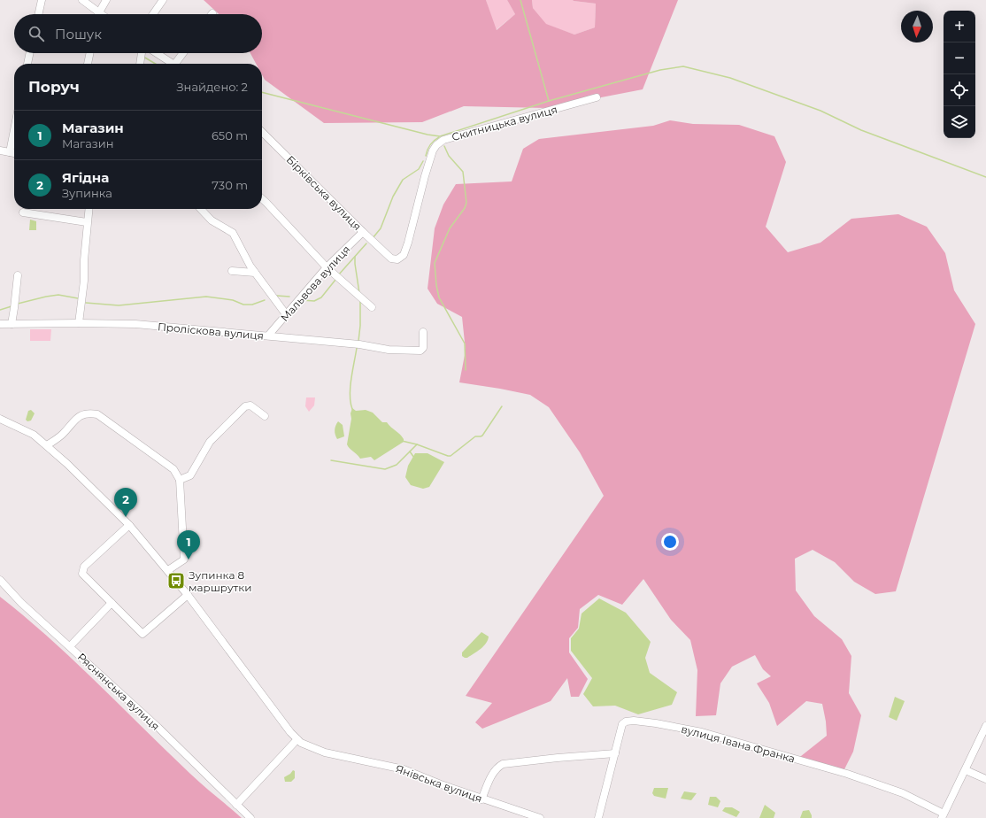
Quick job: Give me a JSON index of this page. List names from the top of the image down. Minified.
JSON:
{"streets":{"street":["Скитницька вулиця","Бірківська вулиця","Мальвова вулиця","Проліскова вулиця","Ряснянська вулиця","вулиця Івана Франка","Янівська вулиця"]},"crossings":[["Скитницька вулиця","Бірківська вулиця"],["Бірківська вулиця","Мальвова вулиця"],["Мальвова вулиця","Проліскова вулиця"]],"places":{"bus stop":["Зупинка 8 маршрутки"]},"north":"bottom","page":{"map_buttons":["+","−"],"search":"Пошук","heading":["Поруч","Знайдено: 2"],"list":[{"mark":"1","name":"Магазин","note":"Магазин","value":"650 m"},{"mark":"2","name":"Ягідна","note":"Зупинка","value":"730 m"}],"pins":["2","1"]}}
